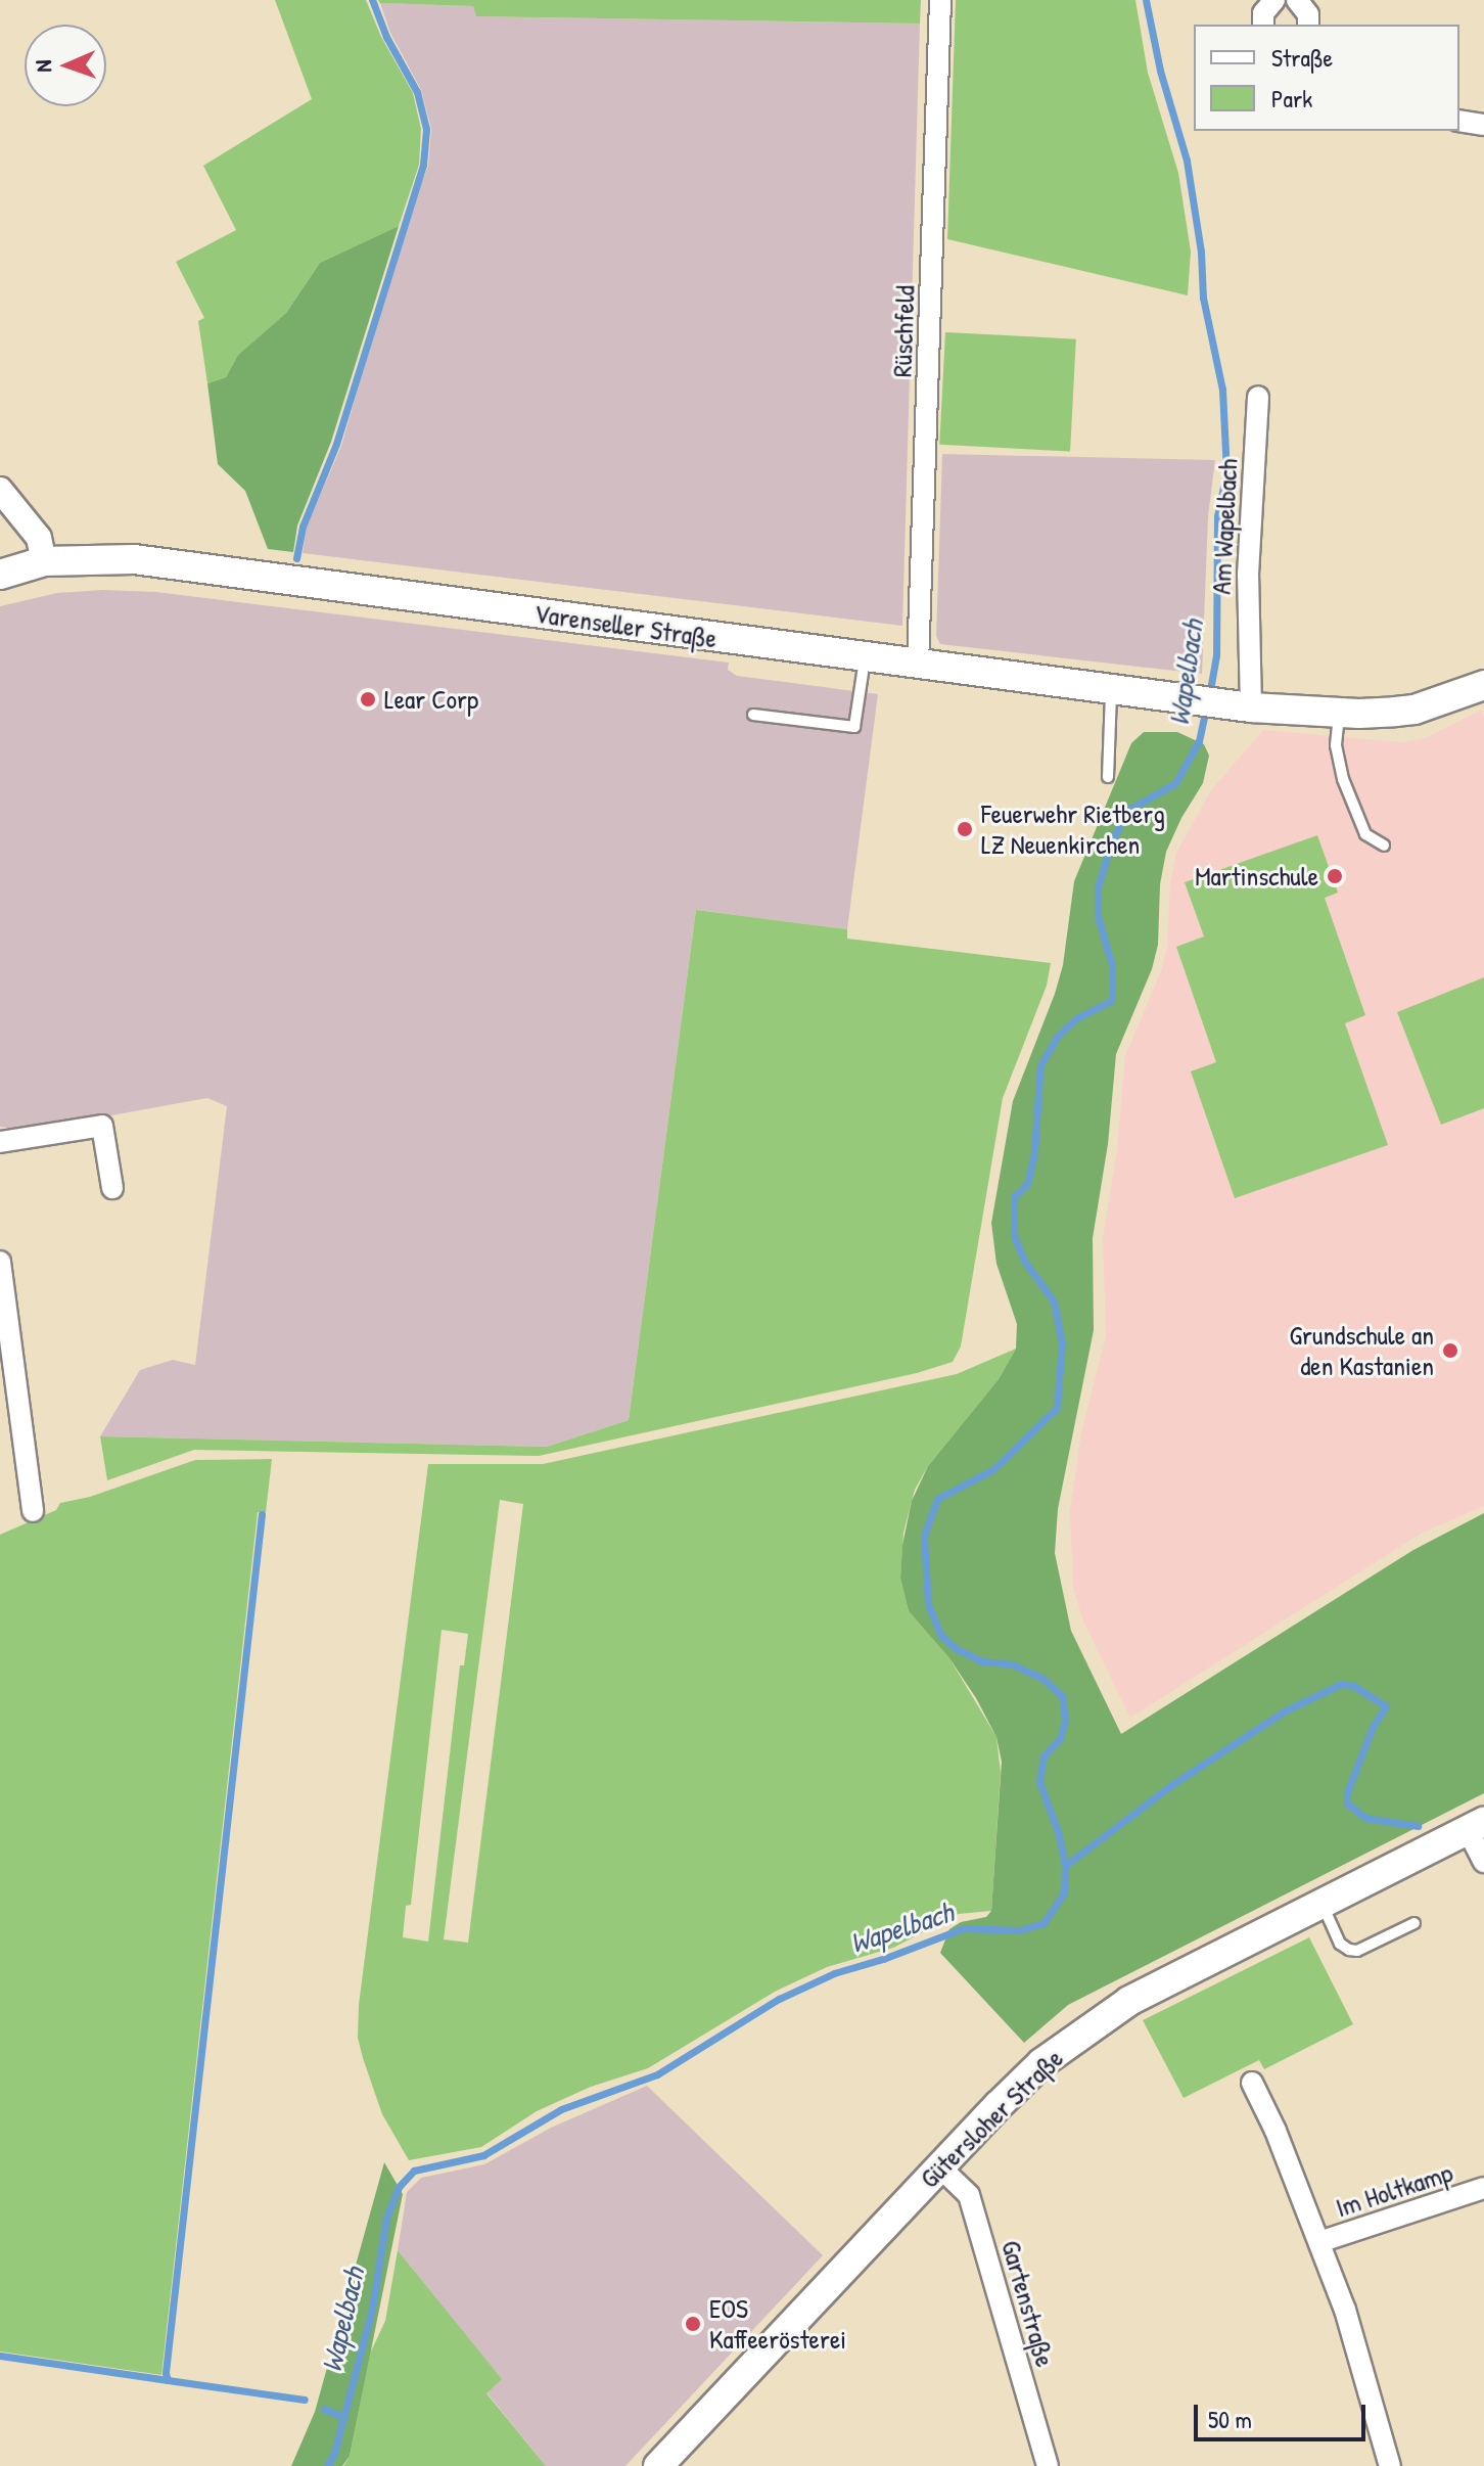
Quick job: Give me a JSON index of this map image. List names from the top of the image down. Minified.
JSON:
{"streets":{"main road":["Varenseller Straße","Gütersloher Straße"],"street":["Rüschfeld","Am Wapelbach","Im Holtkamp","Gartenstraße"]},"crossings":[["Rüschfeld","Varenseller Straße"],["Am Wapelbach","Varenseller Straße"],["Gütersloher Straße","Gartenstraße"]],"water":["Wapelbach"],"places":["Lear Corp","Feuerwehr Rietberg LZ Neuenkirchen","Martinschule","Grundschule an den Kastanien","EOS Kaffeerösterei"],"legend":["Straße","Park"],"scale_bar":"50 m","north":"left"}
